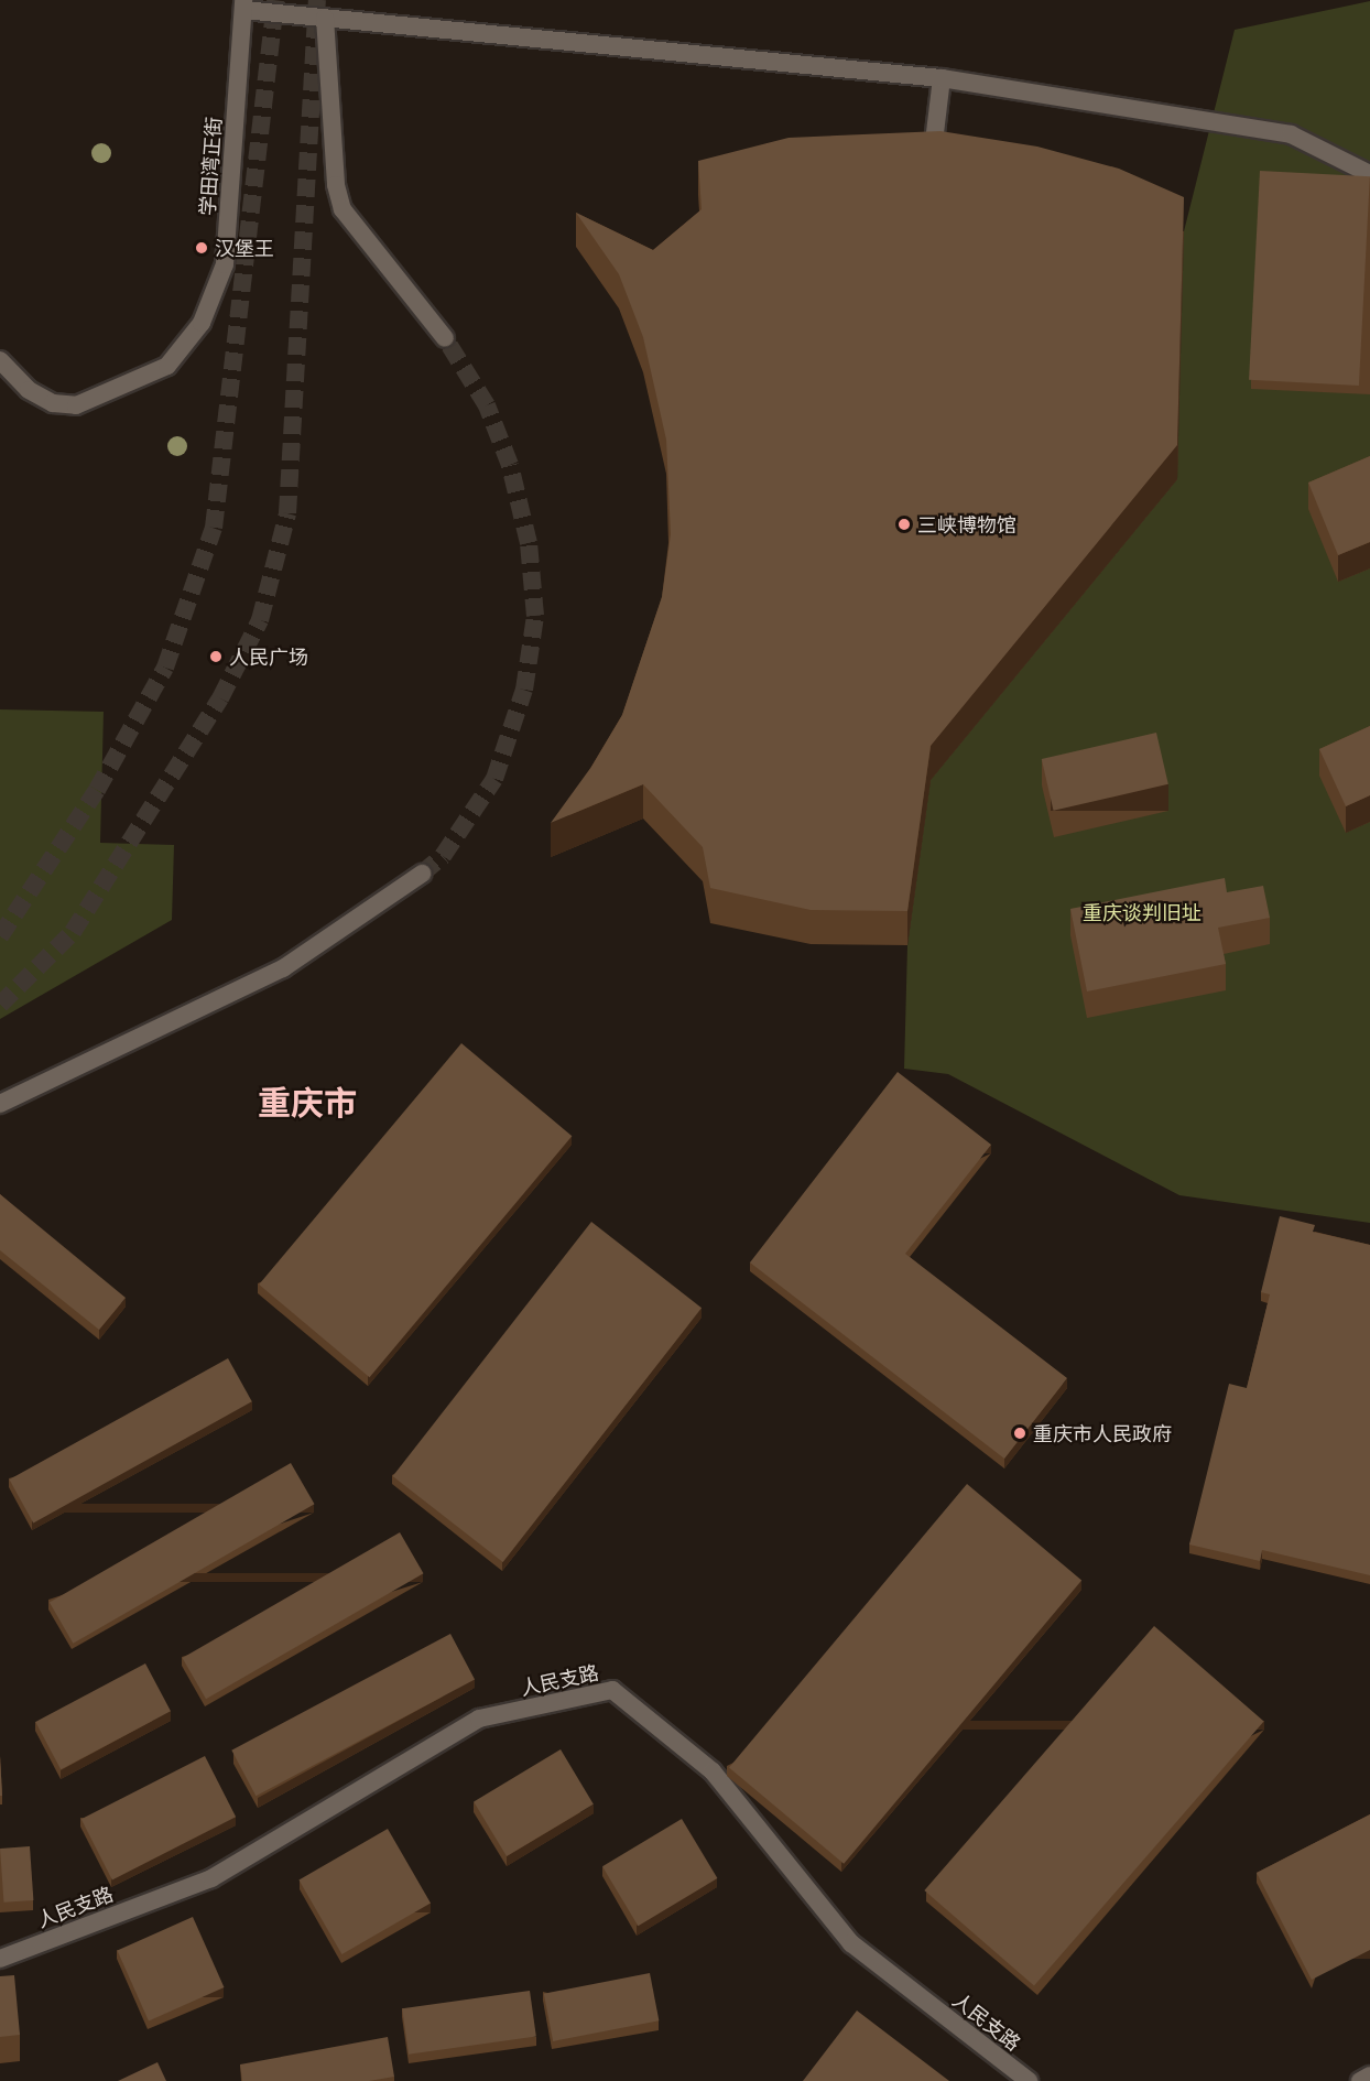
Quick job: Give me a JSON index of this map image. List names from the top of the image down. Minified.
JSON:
{"streets":{"street":["学田湾正街","人民支路"]},"districts":["重庆市"],"parks":["重庆谈判旧址"],"places":["汉堡王","三峡博物馆","人民广场","重庆市人民政府"]}
